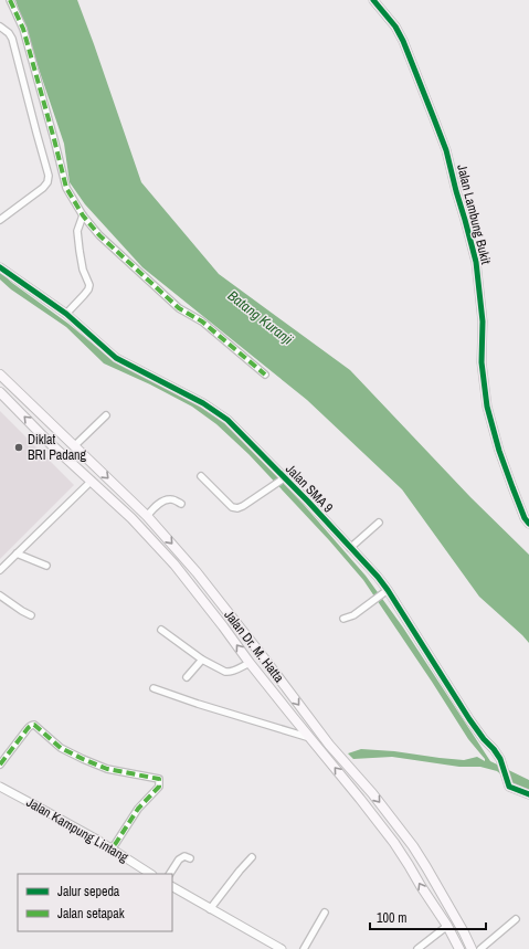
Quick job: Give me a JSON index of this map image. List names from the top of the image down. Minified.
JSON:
{"streets":{"main road":["Jalan Dr. M. Hatta"],"street":["Jalan Lambung Bukit","Jalan SMA 9","Jalan Kampung Lintang"]},"water":["Batang Kuranji"],"places":["Diklat BRI Padang"],"legend":["Jalur sepeda","Jalan setapak"],"scale_bar":"100 m"}
